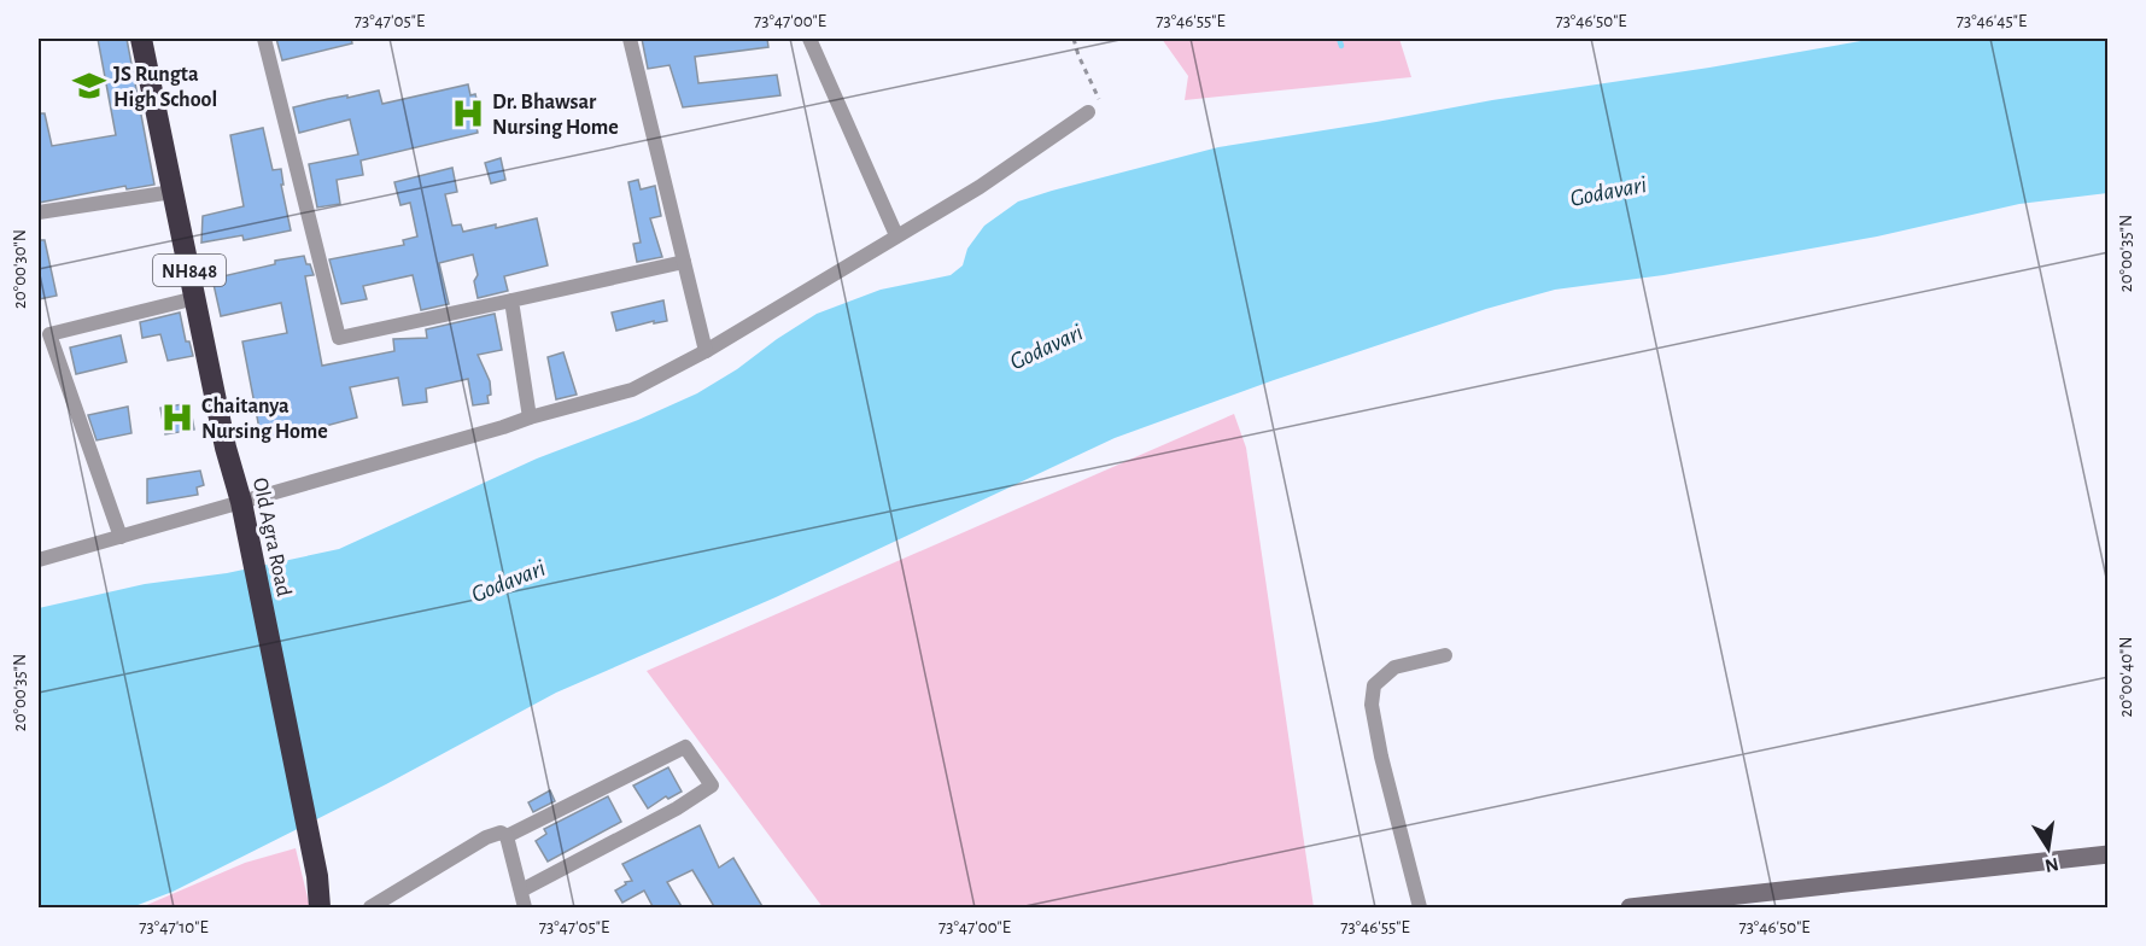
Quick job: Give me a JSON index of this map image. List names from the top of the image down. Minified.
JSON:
{"streets":{"highway":["NH848","Old Agra Road"]},"water":["Godavari"],"places":{"school or university":["JS Rungta High School"],"hospital":["Dr. Bhawsar Nursing Home","Chaitanya Nursing Home"]},"north":"bottom","coordinates":["73°47'05\"E","73°47'00\"E","73°46'55\"E","73°46'50\"E","73°46'45\"E","20°00'35\"N","20°00'30\"N","20°00'40\"N","73°47'10\"E"]}
